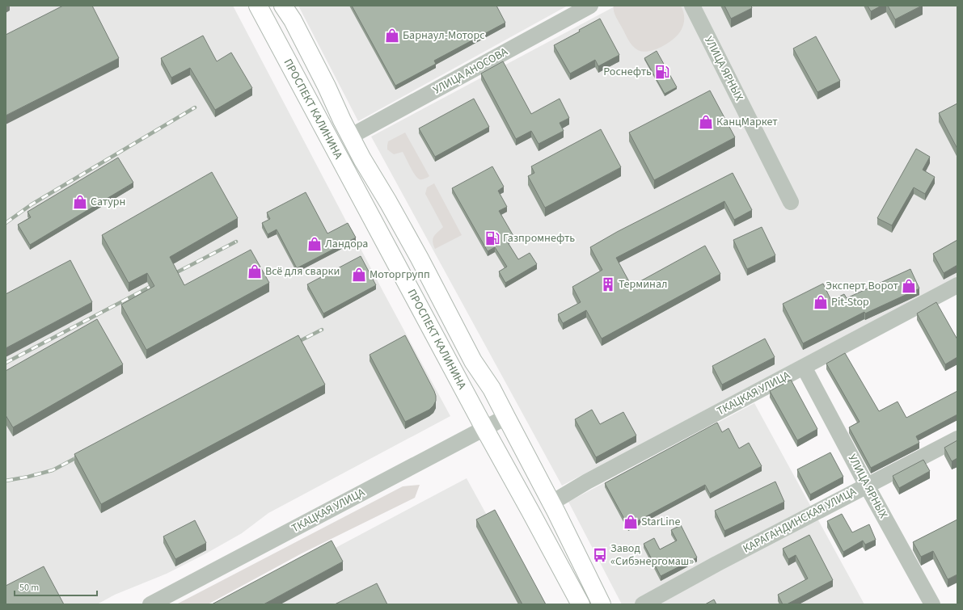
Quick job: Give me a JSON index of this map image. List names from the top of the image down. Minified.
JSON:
{"streets":{"main road":["ПРОСПЕКТ КАЛИНИНА"],"street":["УЛИЦА ЯРНЫХ","УЛИЦА АНОСОВА","ТКАЦКАЯ УЛИЦА","КАРАГАНДИНСКАЯ УЛИЦА"]},"crossings":[["УЛИЦА ЯРНЫХ","ТКАЦКАЯ УЛИЦА"],["УЛИЦА ЯРНЫХ","КАРАГАНДИНСКАЯ УЛИЦА"],["УЛИЦА АНОСОВА","ПРОСПЕКТ КАЛИНИНА"],["ПРОСПЕКТ КАЛИНИНА","ТКАЦКАЯ УЛИЦА"]],"places":{"shop":["Барнаул-Моторс","КанцМаркет","Сатурн","Ландора","Всё для сварки","Моторгрупп","Эксперт Ворот","Pit-Stop","StarLine"],"fuel station":["Роснефть","Газпромнефть"],"building":["Терминал"],"bus stop":["Завод «Сибэнергомаш»"]},"scale_bar":"50 m"}
